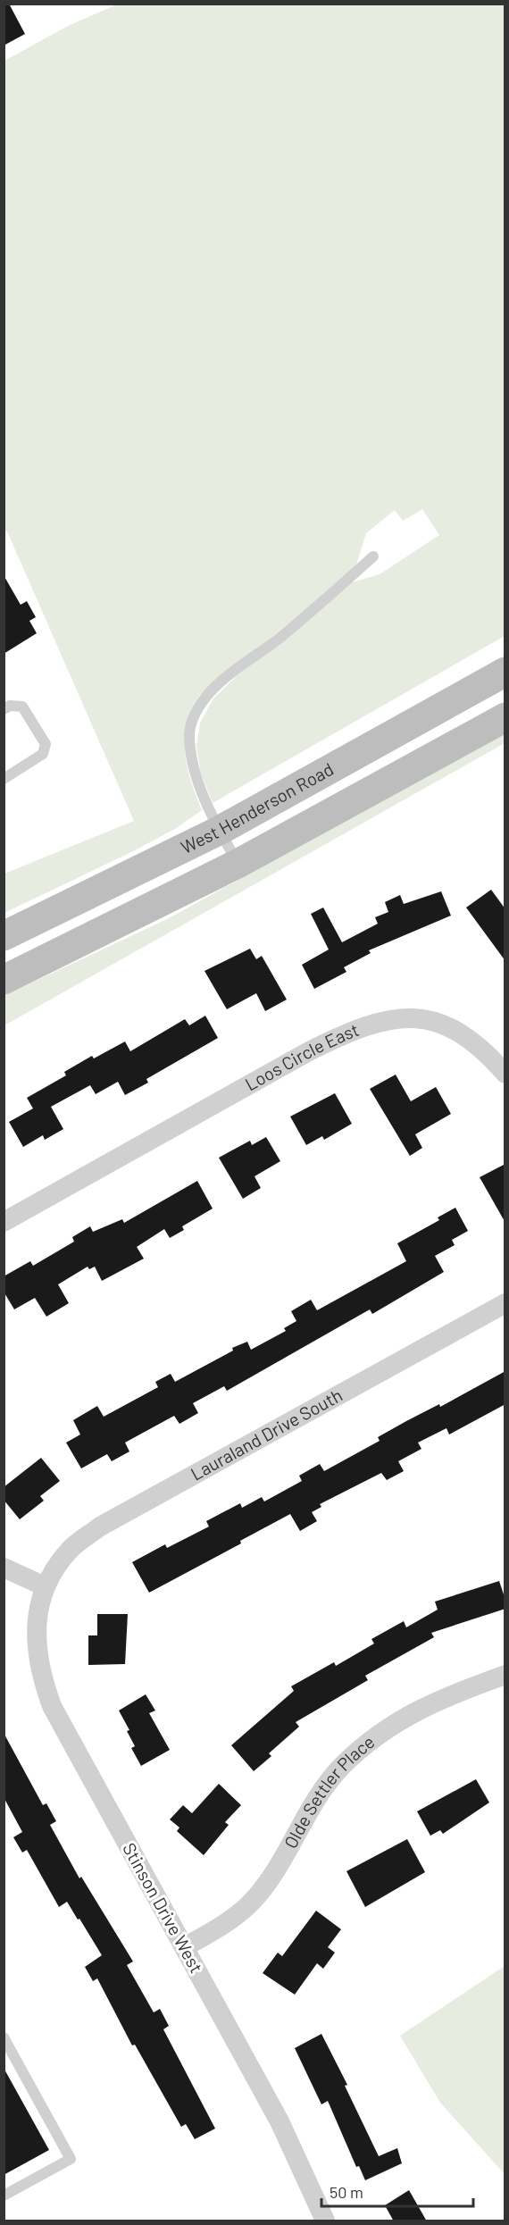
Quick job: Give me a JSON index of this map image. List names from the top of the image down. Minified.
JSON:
{"streets":{"main road":["West Henderson Road"],"street":["Loos Circle East","Lauraland Drive South","Olde Settler Place","Stinson Drive West"]},"crossings":[["Lauraland Drive South","Stinson Drive West"],["Olde Settler Place","Stinson Drive West"]],"scale_bar":"50 m"}
